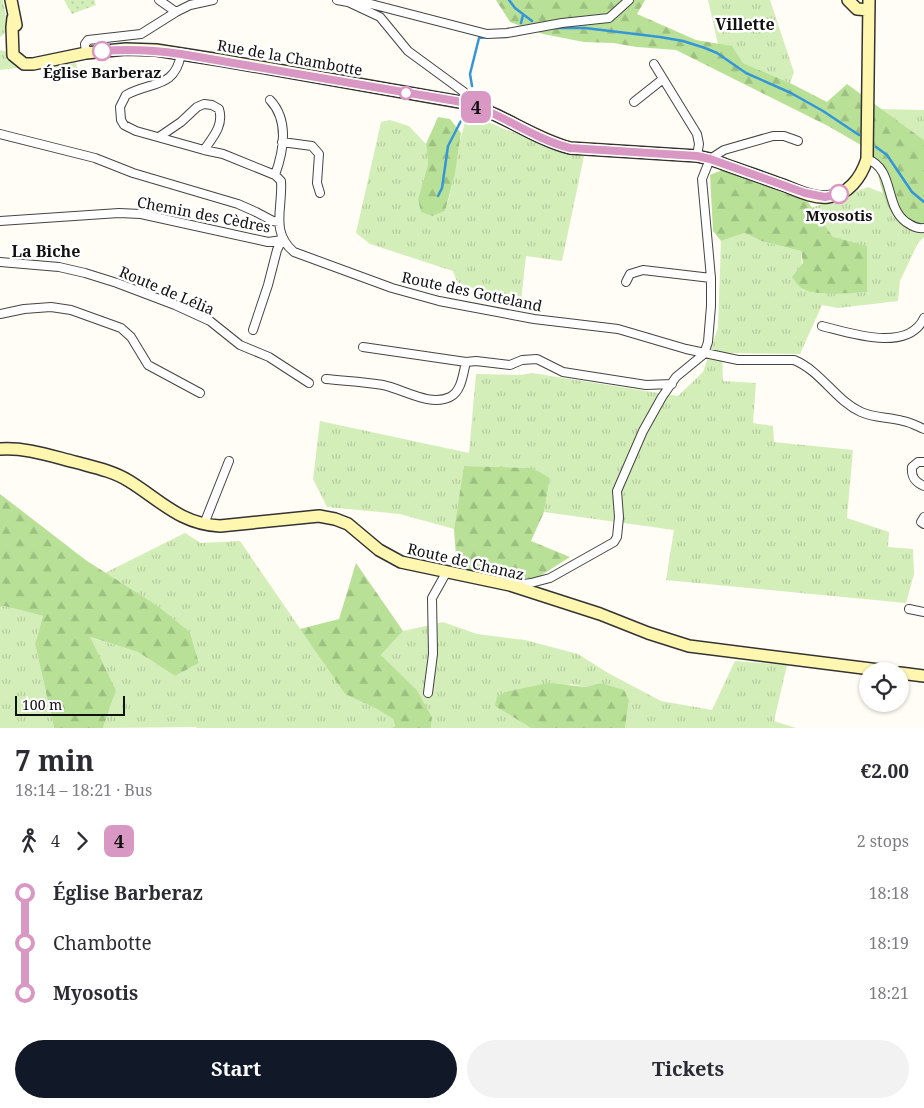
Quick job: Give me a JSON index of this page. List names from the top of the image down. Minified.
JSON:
{"streets":{"main road":["Rue de la Chambotte","Route de Chanaz"],"street":["Chemin des Cèdres","Route de Lélia","Route des Gotteland"]},"crossings":[["Chemin des Cèdres","Route des Gotteland"]],"districts":["Villette","La Biche"],"places":["Église Barberaz","Myosotis"],"lines":["bus line 4"],"scale_bar":"100 m","page":{"on_map":"4","scale":"100 m","heading":["7 min","18:14 – 18:21 · Bus","€2.00"],"legs":["4","4","2 stops"],"list":[{"name":"Église Barberaz","value":"18:18"},{"name":"Chambotte","value":"18:19"},{"name":"Myosotis","value":"18:21"}],"buttons":["Start","Tickets"]}}
